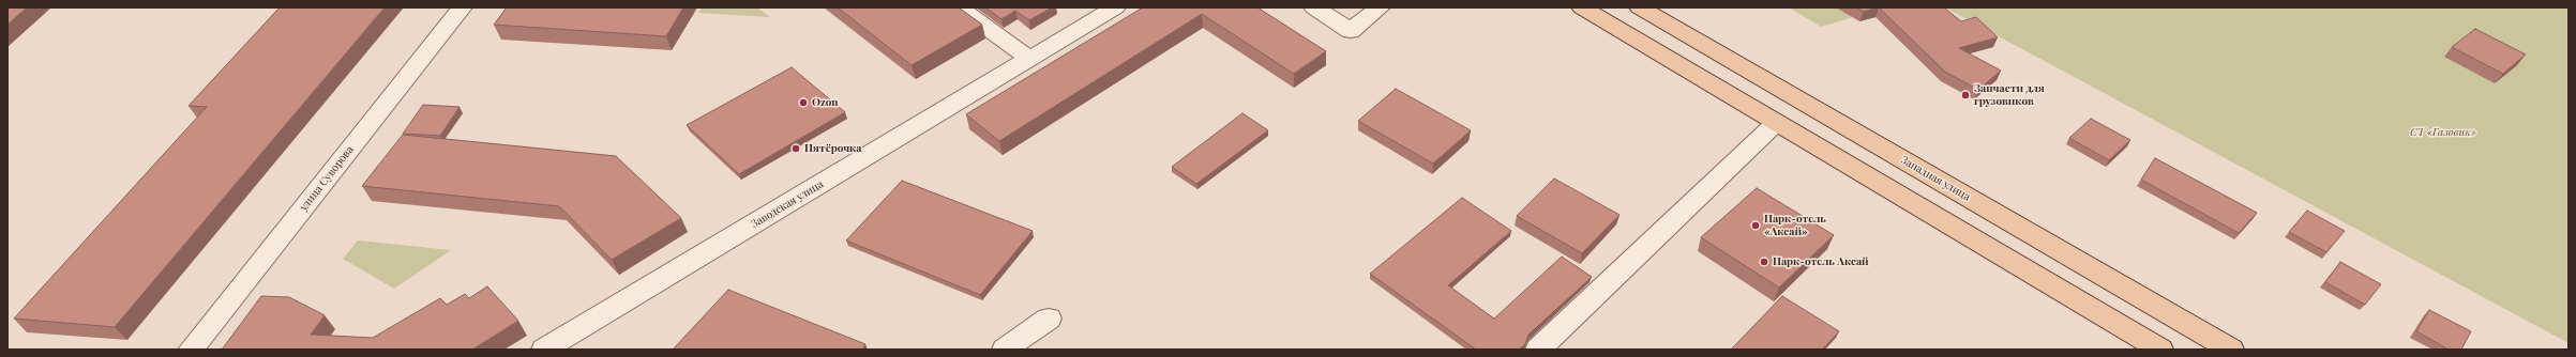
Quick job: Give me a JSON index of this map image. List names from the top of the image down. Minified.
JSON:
{"streets":{"main road":["Западная улица"],"street":["улица Суворова","Заводская улица"]},"parks":["СТ «Газовик»"],"places":["Запчасти для грузовиков","Ozon","Пятёрочка","Парк-отель «Аксай»","Парк-отель Аксай"]}
